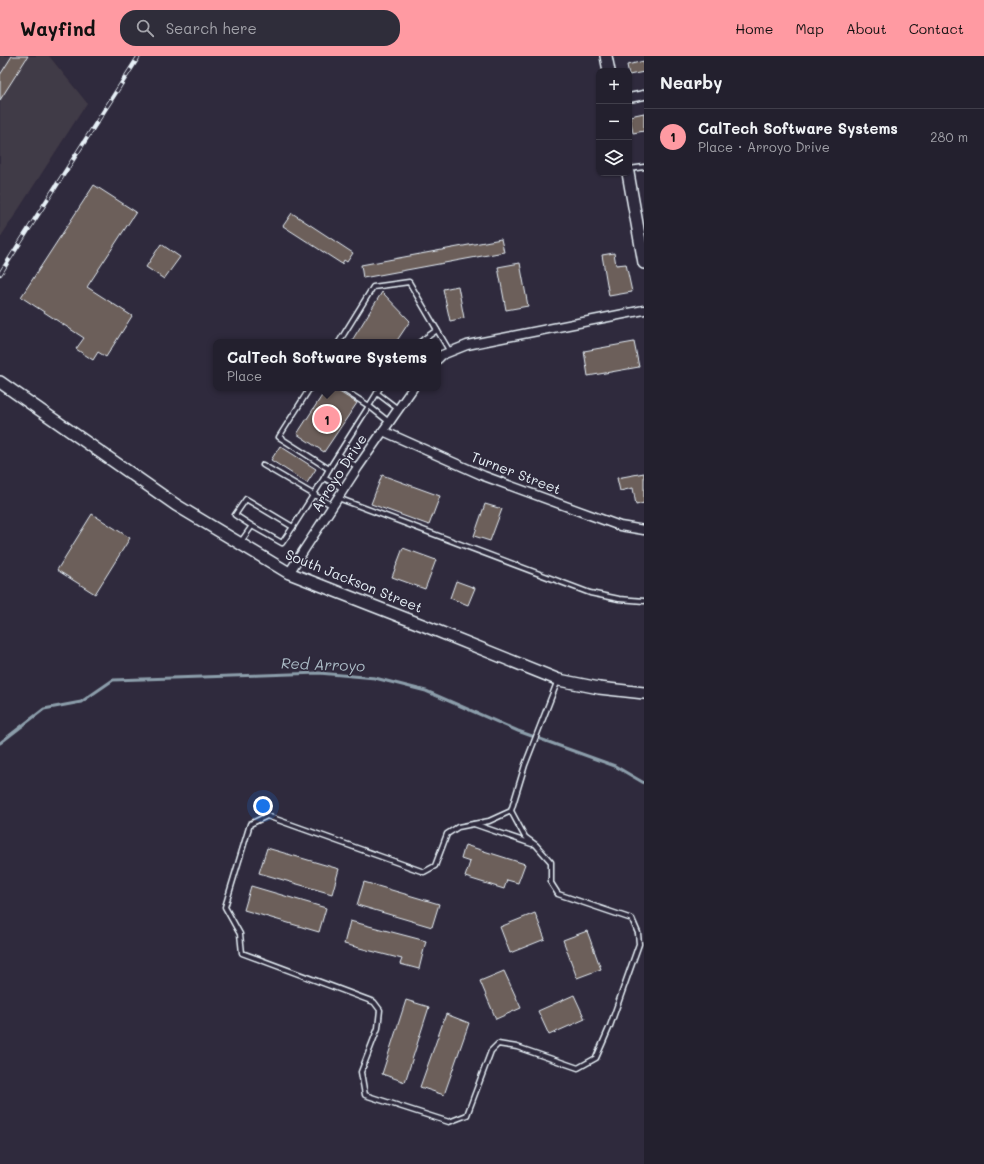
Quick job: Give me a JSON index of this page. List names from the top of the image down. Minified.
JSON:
{"streets":{"main road":["South Jackson Street"],"street":["Arroyo Drive","Turner Street"]},"crossings":[["Arroyo Drive","Turner Street"],["Arroyo Drive","South Jackson Street"]],"water":["Red Arroyo"],"page":{"header":"Wayfind","search":"Search here","nav":["Home","Map","About","Contact"],"heading":"Nearby","map_buttons":["+","−"],"list":[{"mark":"1","name":"CalTech Software Systems","note":"Place · Arroyo Drive","value":"280 m"}],"popup":["CalTech Software Systems","Place"],"pins":"1"}}
